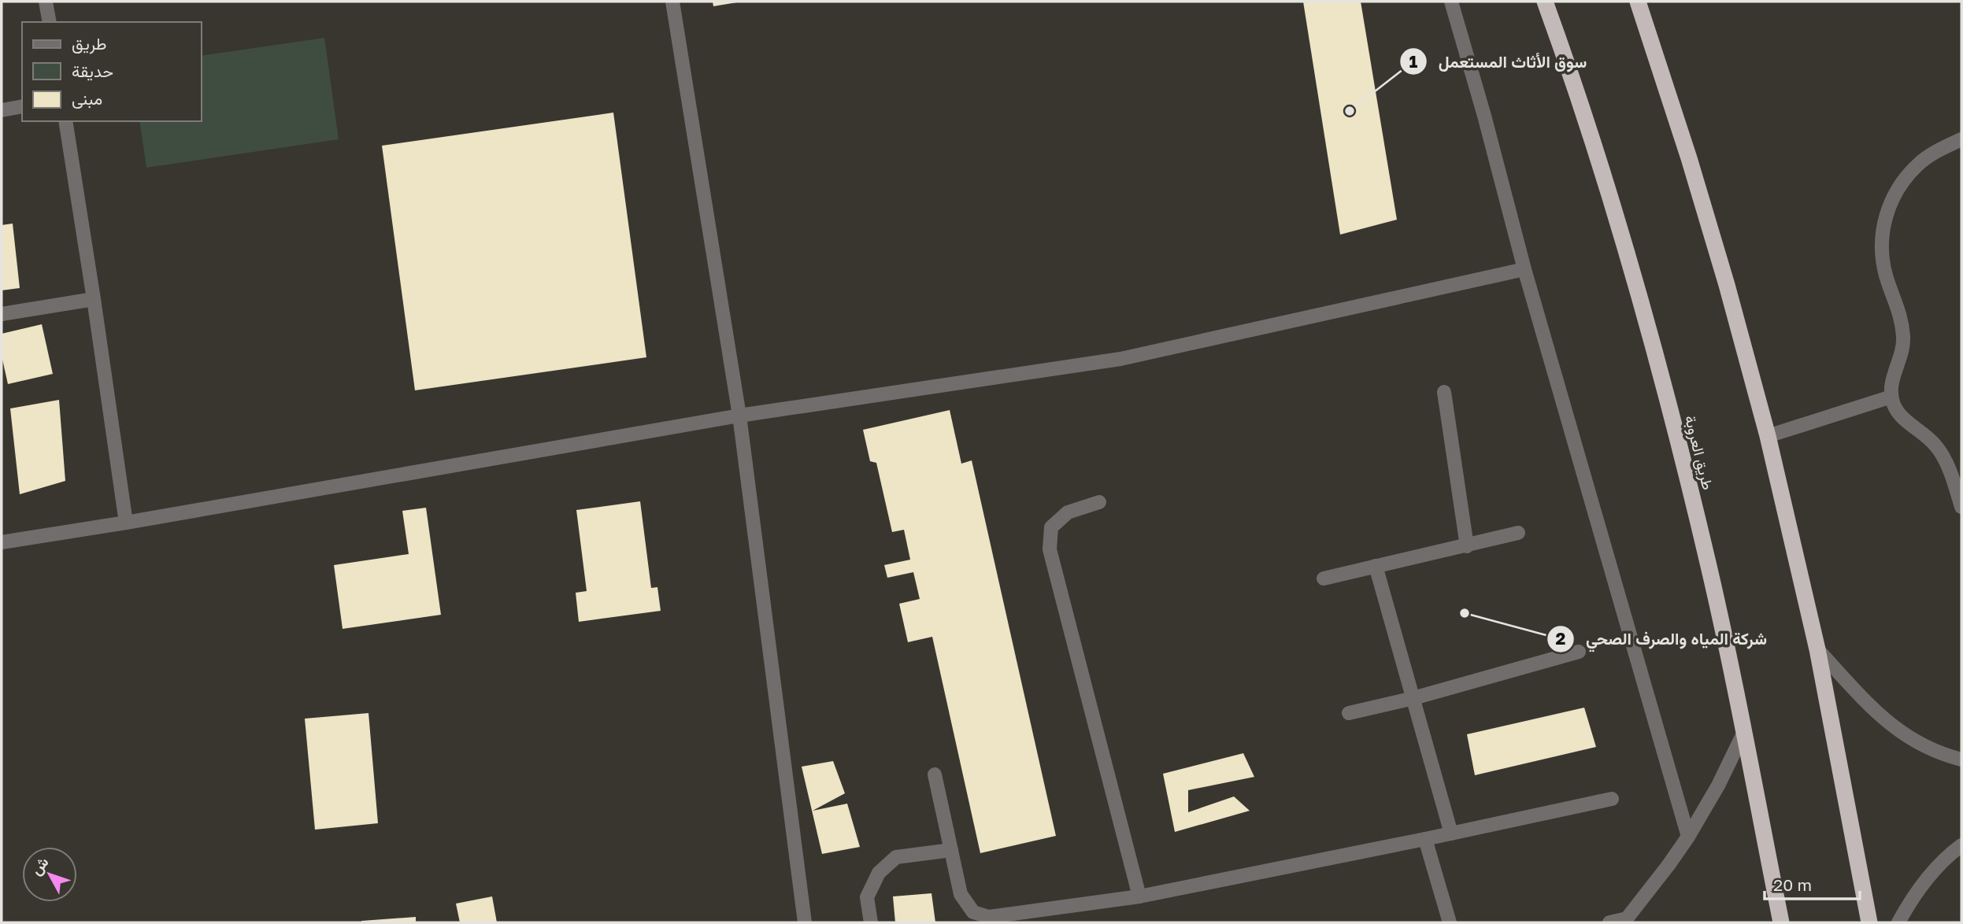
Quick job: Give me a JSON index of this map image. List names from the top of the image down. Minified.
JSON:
{"streets":{"highway":["طريق العروبة"]},"places":["سوق الأثاث المستعمل","شركة المياه والصرف الصحي"],"legend":["طريق","حديقة","مبنى"],"scale_bar":"20 m","north":"top left"}
